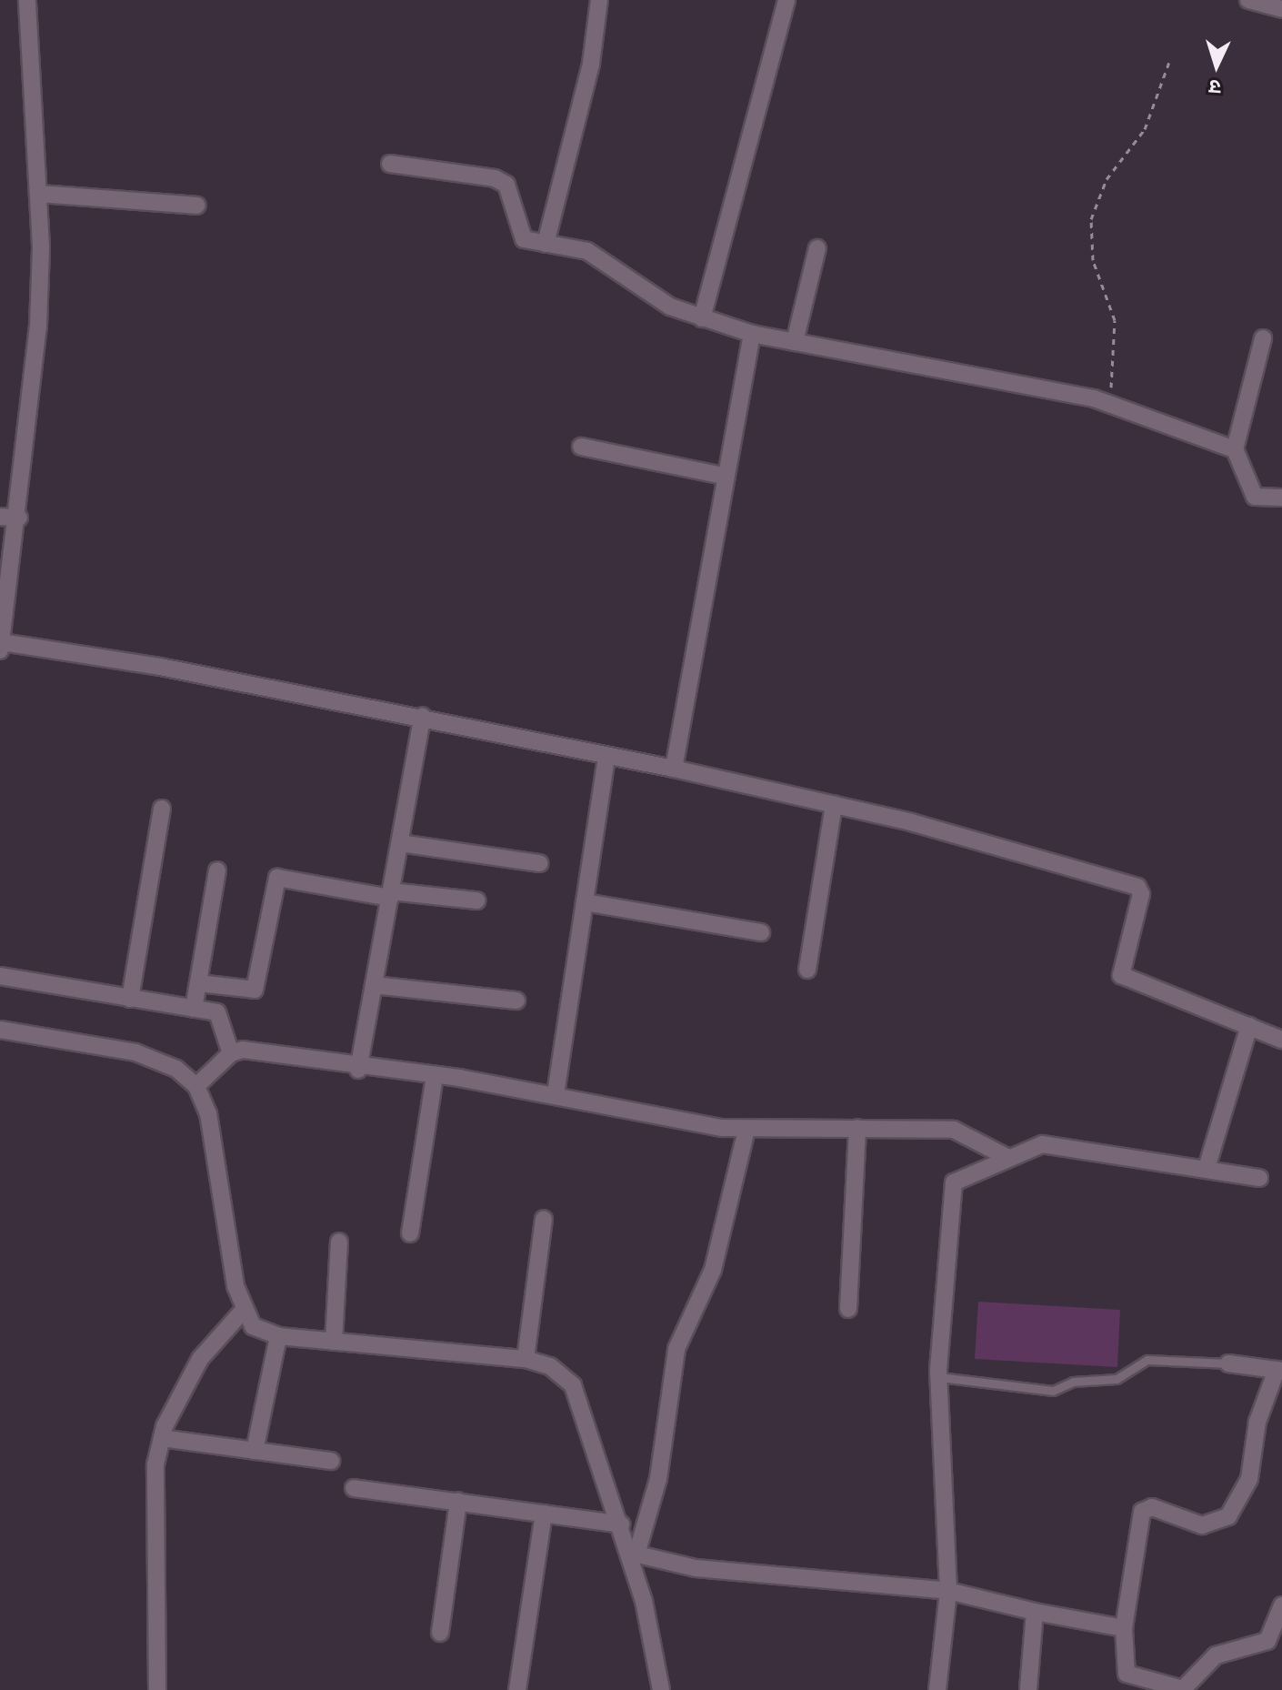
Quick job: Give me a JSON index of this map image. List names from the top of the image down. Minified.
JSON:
{"north":"bottom"}
